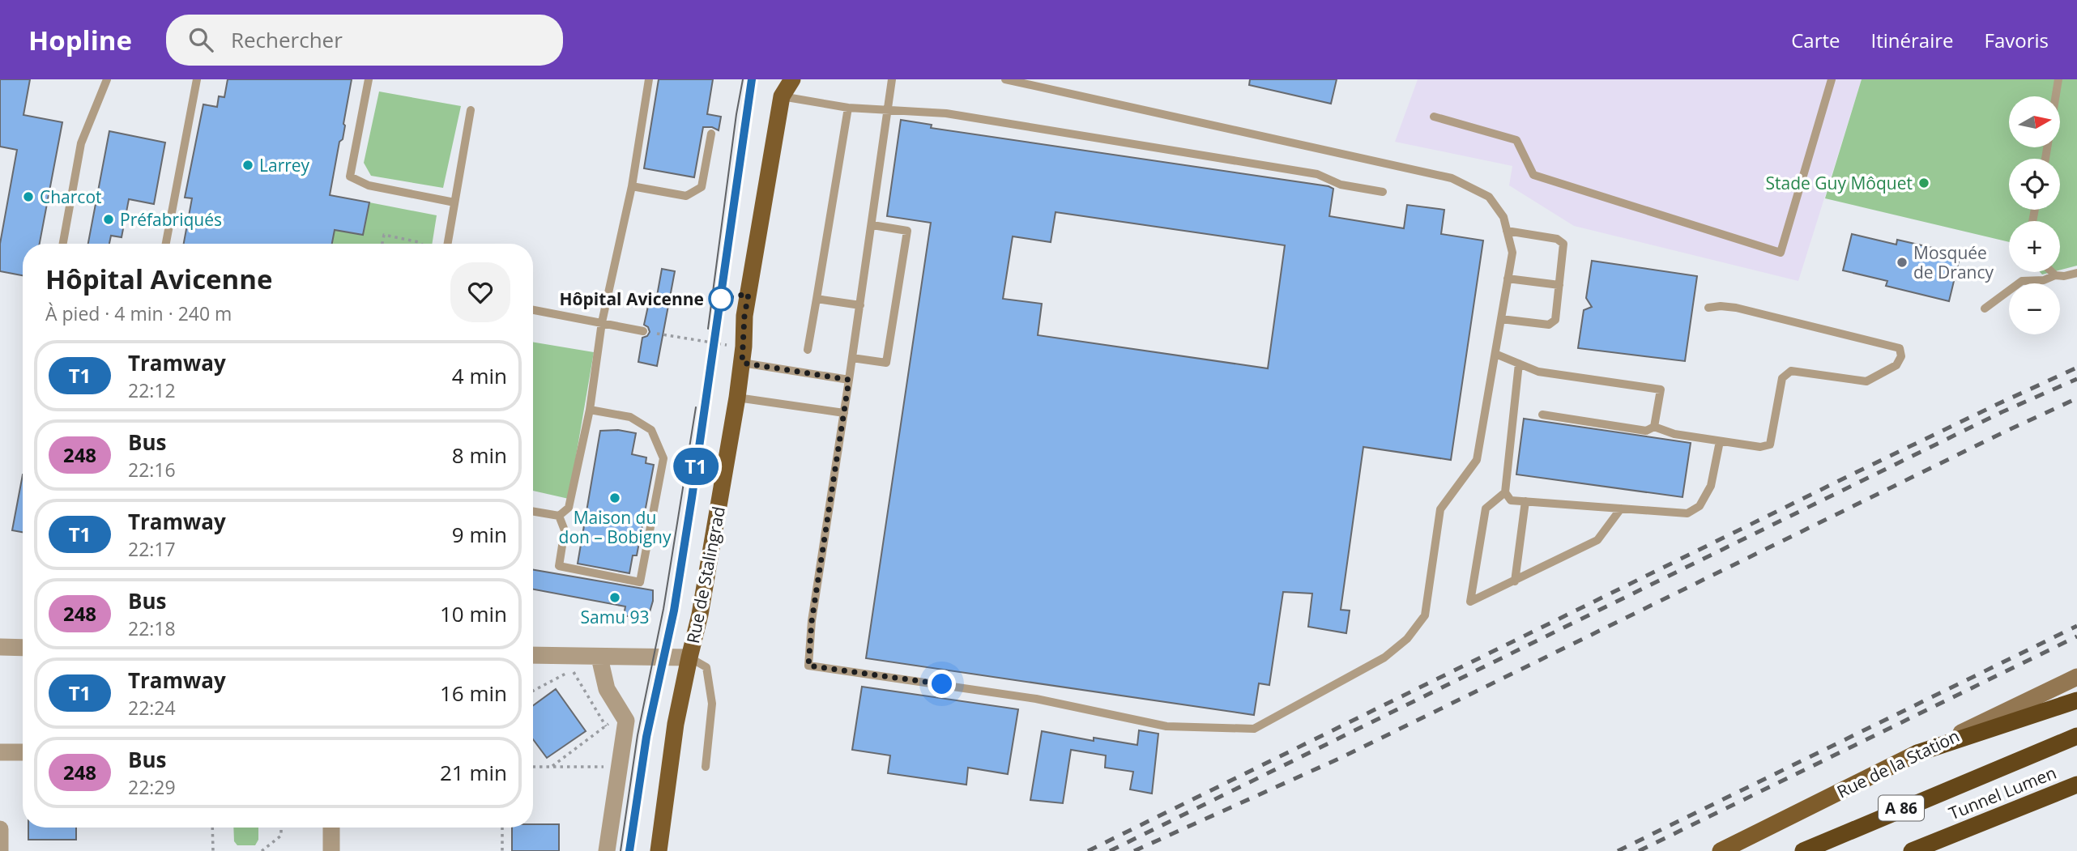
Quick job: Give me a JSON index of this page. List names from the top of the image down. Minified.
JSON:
{"streets":{"highway":["Tunnel Lumen","A 86"],"main road":["Rue de Stalingrad","Rue de la Station"]},"places":["Larrey","Stade Guy Môquet","Charcot","Préfabriqués","Mosquée de Drancy","Hôpital Avicenne","Maison du don – Bobigny","Samu 93"],"lines":["tram line T1"],"north":"right","page":{"header":"Hopline","search":"Rechercher","nav":["Carte","Itinéraire","Favoris"],"on_map":"T1","map_buttons":["+","−"],"heading":["Hôpital Avicenne","À pied · 4 min · 240 m"],"list":[{"mark":"T1","name":"Tramway","note":"22:12","value":"4 min"},{"mark":"248","name":"Bus","note":"22:16","value":"8 min"},{"mark":"T1","name":"Tramway","note":"22:17","value":"9 min"},{"mark":"248","name":"Bus","note":"22:18","value":"10 min"},{"mark":"T1","name":"Tramway","note":"22:24","value":"16 min"},{"mark":"248","name":"Bus","note":"22:29","value":"21 min"}]}}
